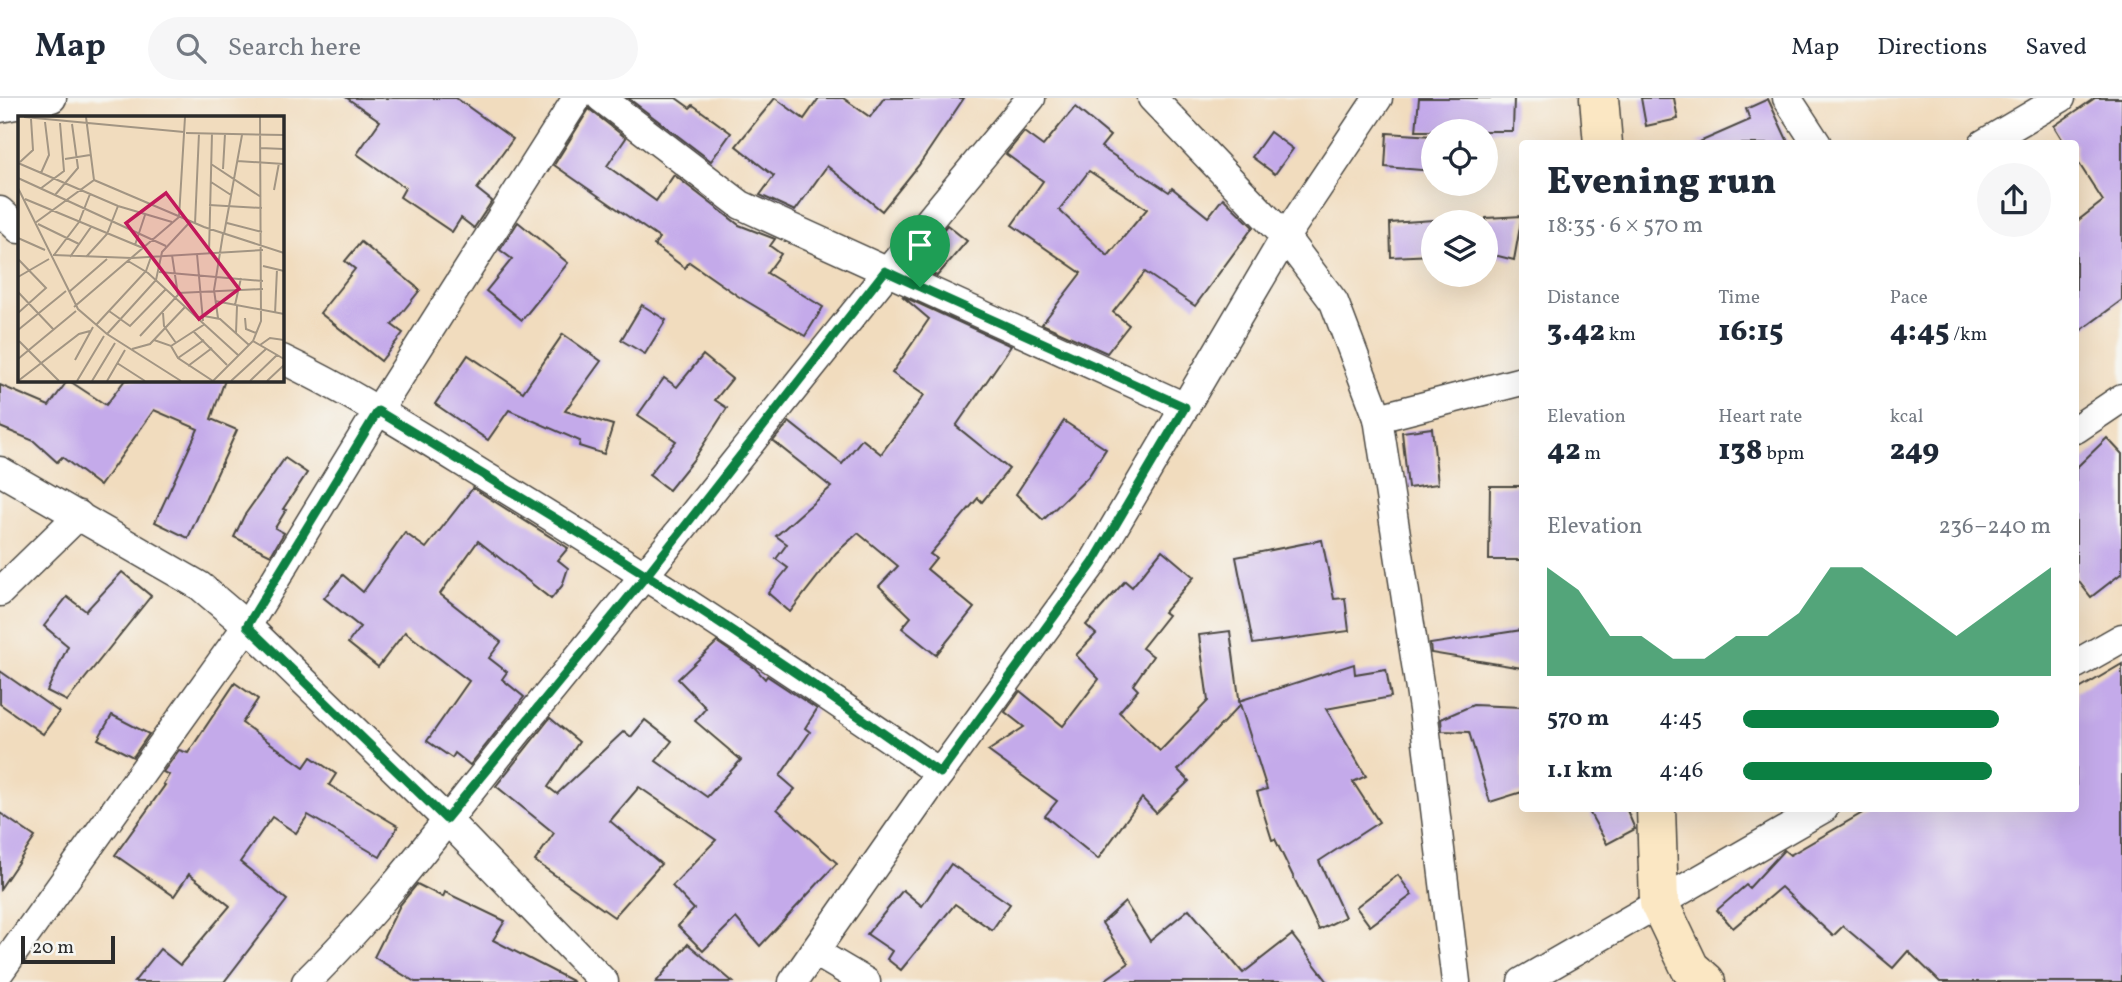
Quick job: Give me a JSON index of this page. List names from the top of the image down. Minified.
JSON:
{"scale_bar":"20 m","page":{"header":"Map","search":"Search here","nav":["Map","Directions","Saved"],"heading":["Evening run","18:35 · 6 × 570 m"],"stats":[["Distance","3.42 km"],["Time","16:15"],["Pace","4:45 /km"],["Elevation","42 m"],["Heart rate","138 bpm"],["kcal","249"]],"chart":["Elevation","236–240 m"],"list":[{"name":"570 m","note":"4:45"},{"name":"1.1 km","note":"4:46"}],"scale":"20 m"}}
